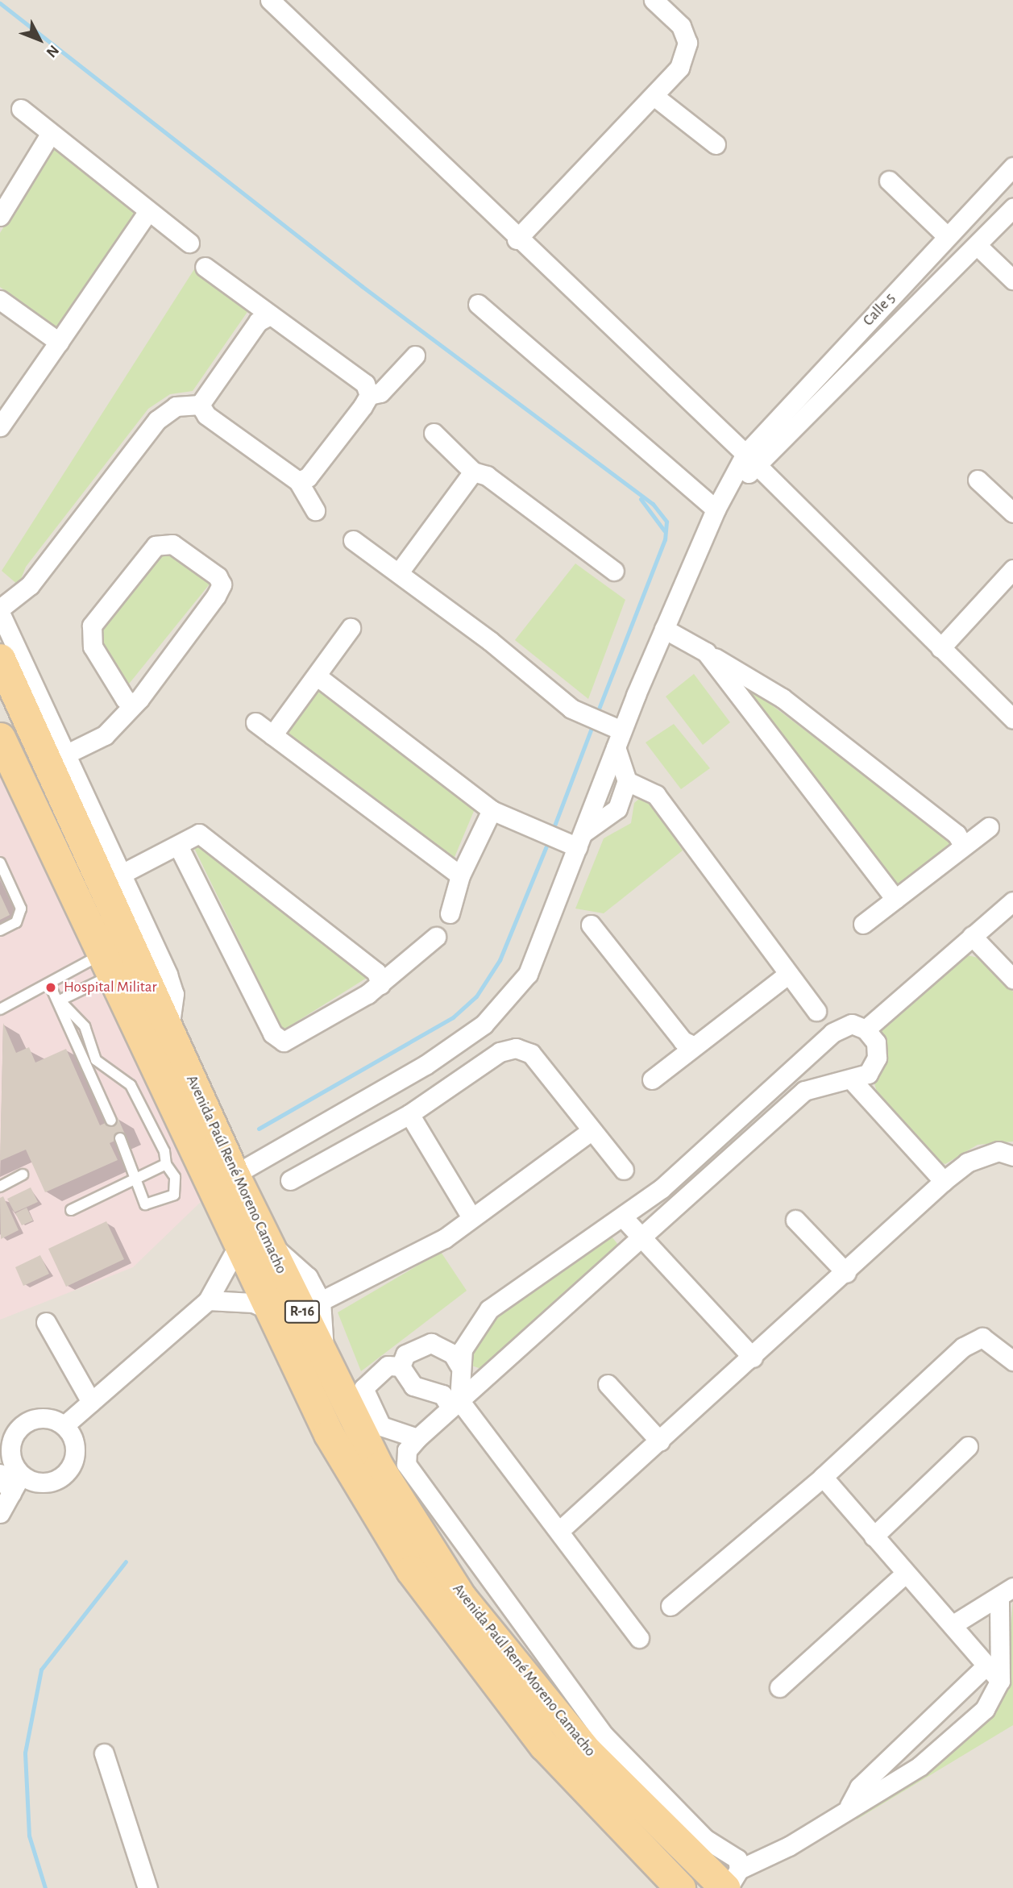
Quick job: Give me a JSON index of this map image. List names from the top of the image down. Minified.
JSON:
{"streets":{"main road":["Avenida Paúl René Moreno Camacho","R-16"],"street":["Calle 5"]},"places":["Hospital Militar"],"north":"bottom right"}
